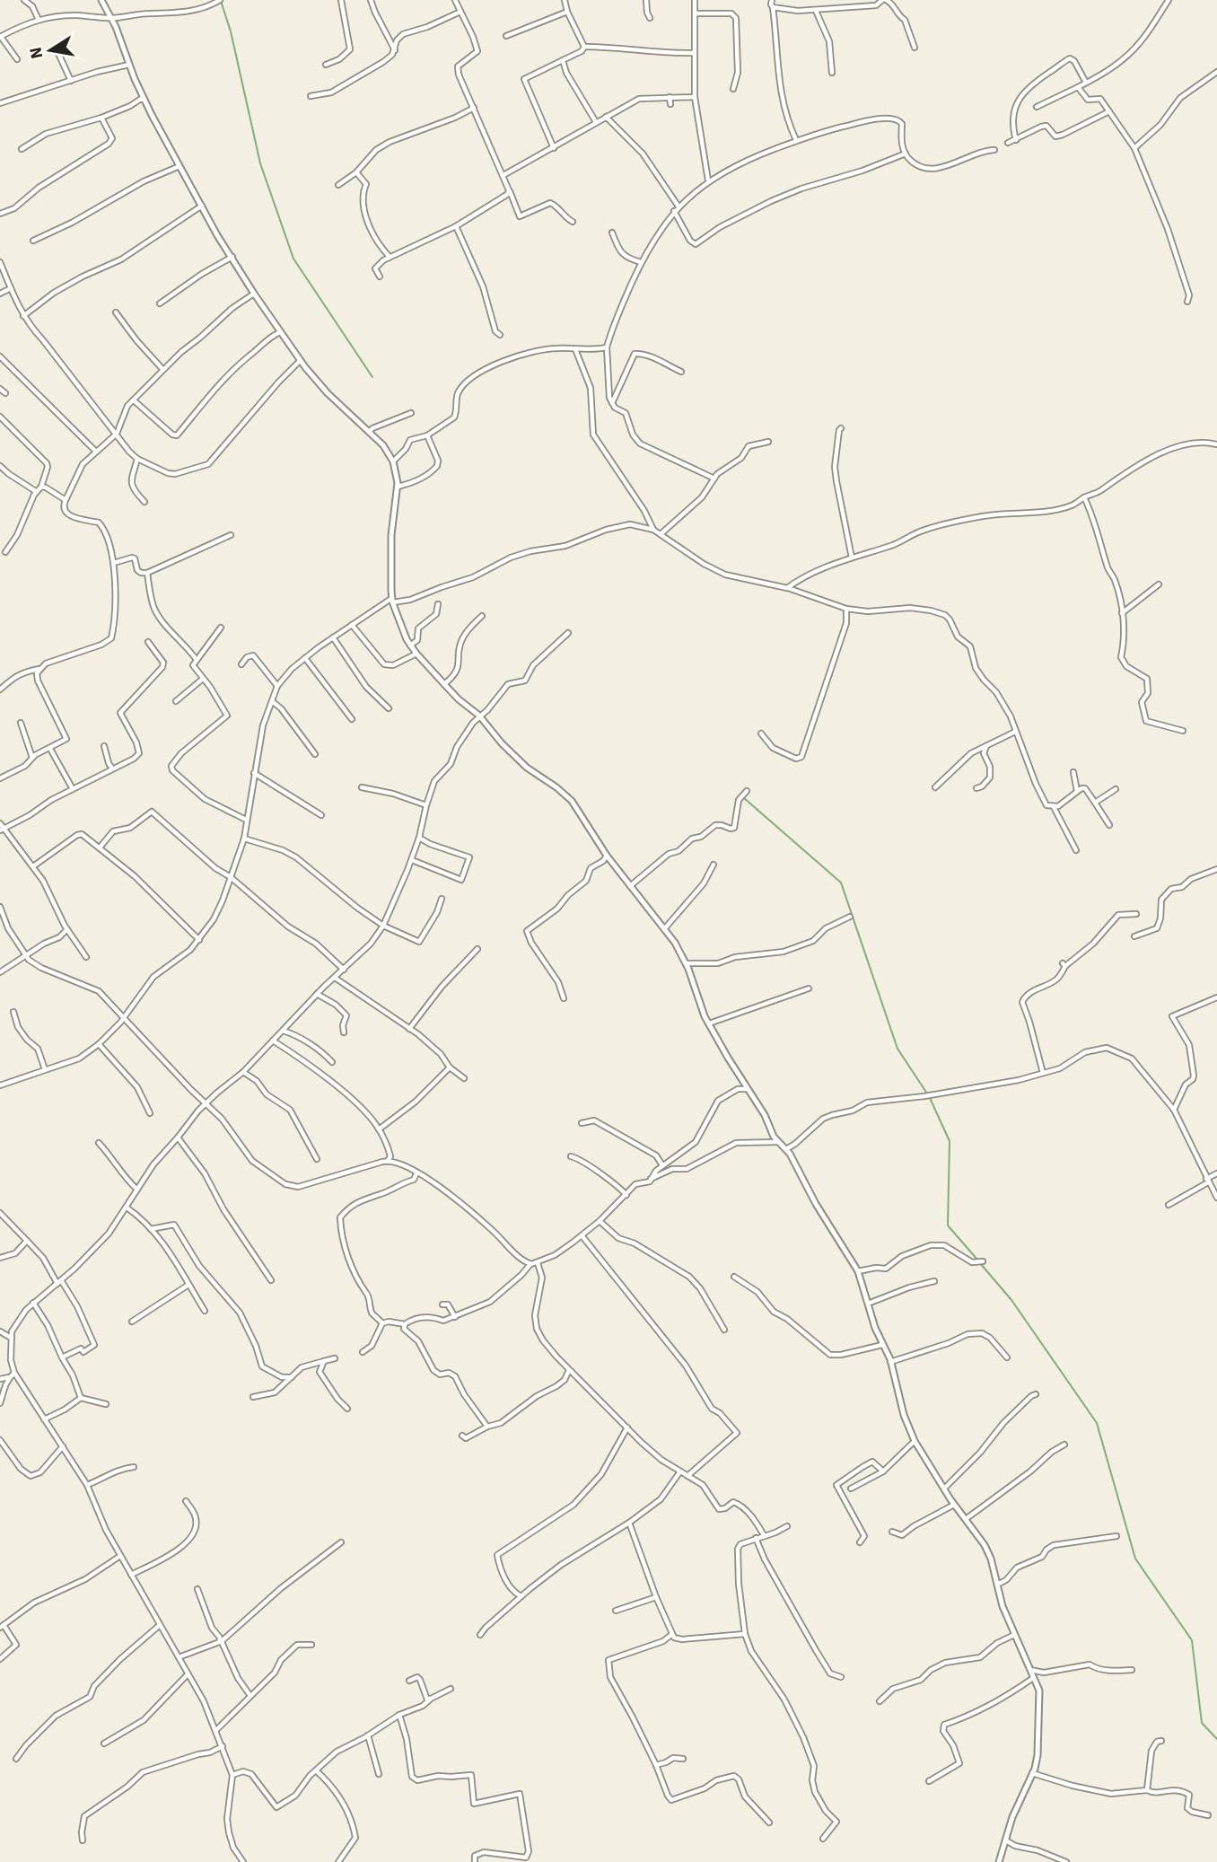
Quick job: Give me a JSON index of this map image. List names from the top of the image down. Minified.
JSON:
{"north":"left"}
